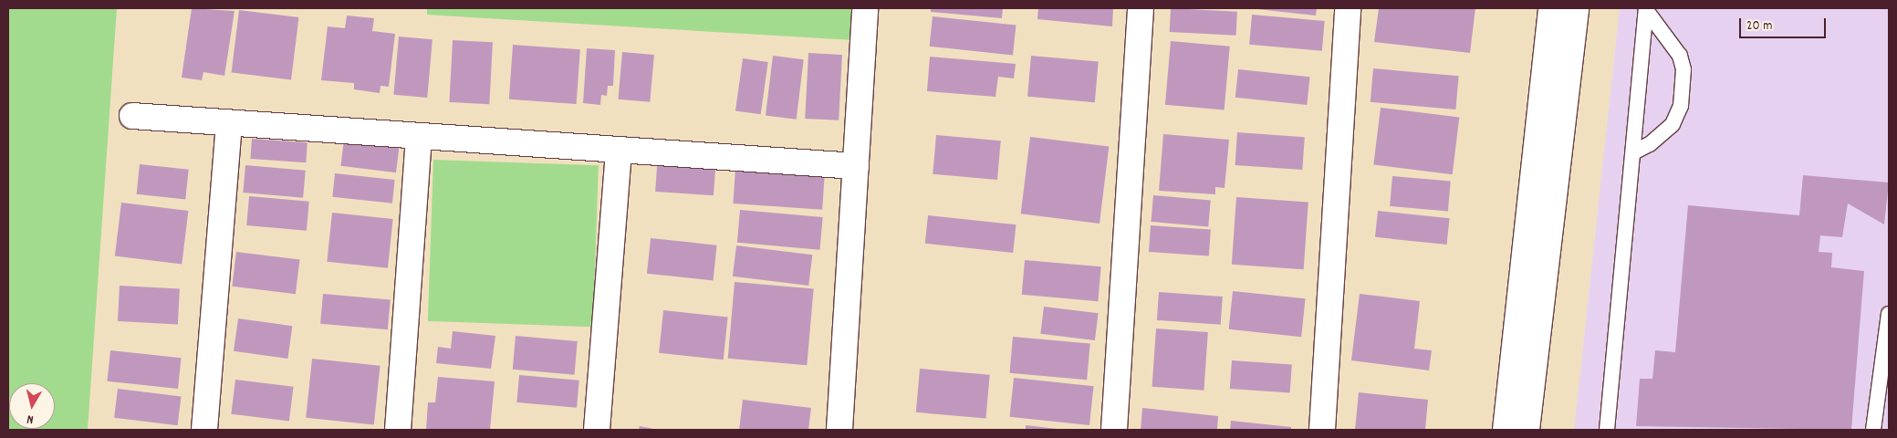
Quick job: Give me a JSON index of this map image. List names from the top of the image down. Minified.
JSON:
{"scale_bar":"20 m","north":"bottom"}
